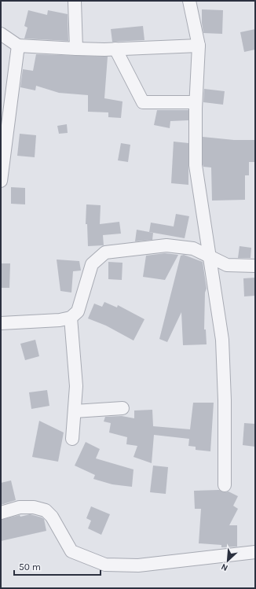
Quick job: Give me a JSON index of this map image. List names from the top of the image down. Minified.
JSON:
{"scale_bar":"50 m","north":"bottom left"}
